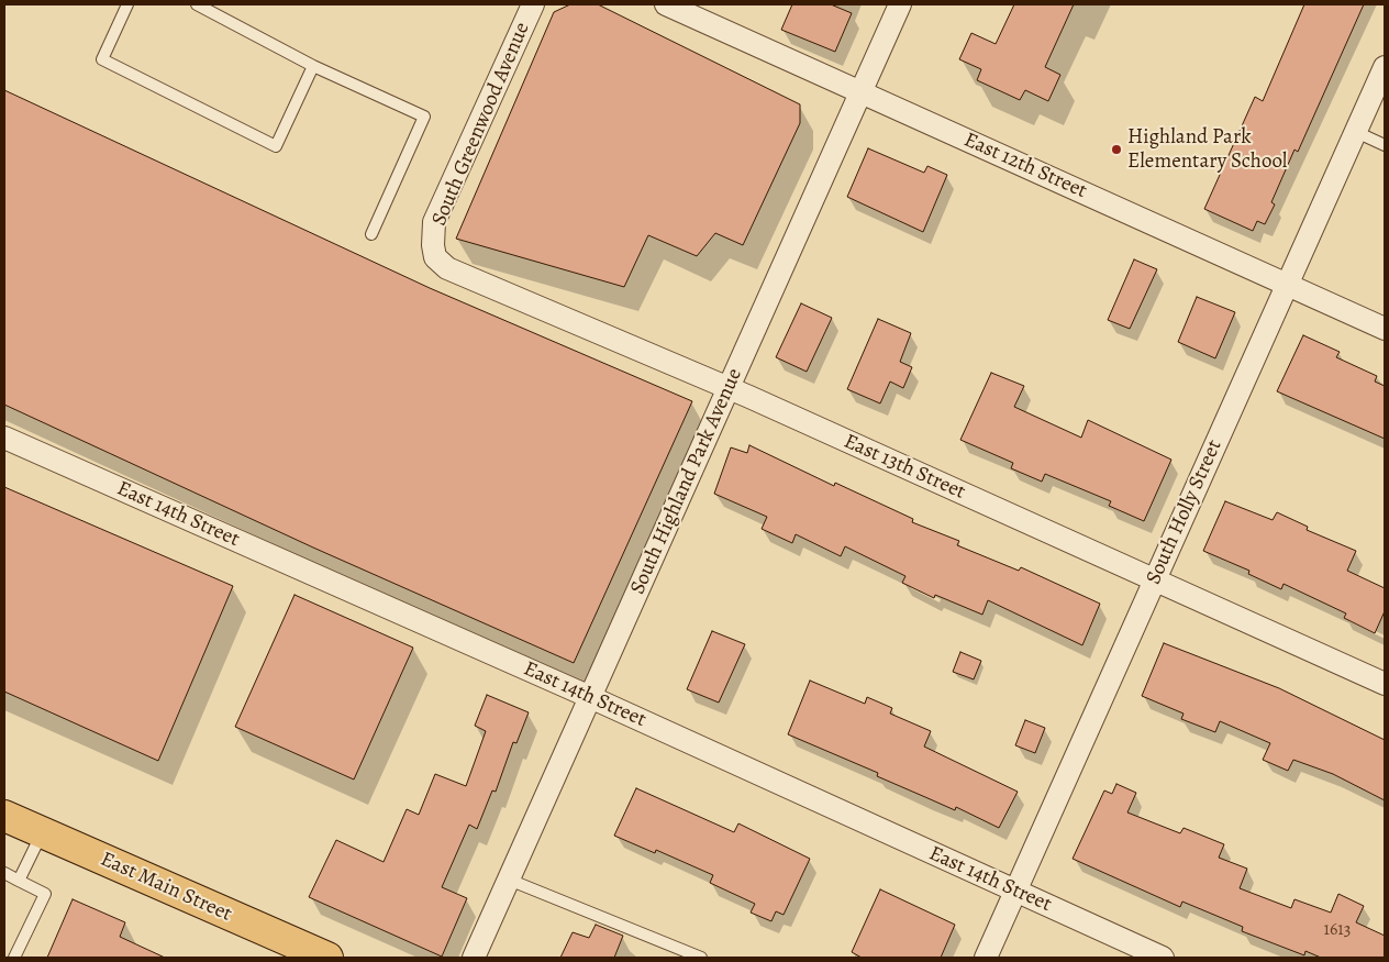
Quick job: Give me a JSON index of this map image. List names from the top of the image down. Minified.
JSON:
{"streets":{"main road":["East Main Street"],"street":["South Greenwood Avenue","East 12th Street","East 13th Street","South Highland Park Avenue","South Holly Street","East 14th Street"]},"crossings":[["South Greenwood Avenue","East 13th Street"],["East 12th Street","South Highland Park Avenue"],["East 12th Street","South Holly Street"],["East 13th Street","South Highland Park Avenue"],["East 13th Street","South Holly Street"],["South Highland Park Avenue","East 14th Street"],["South Holly Street","East 14th Street"]],"places":["Highland Park Elementary School"],"house_numbers":["1613"]}
